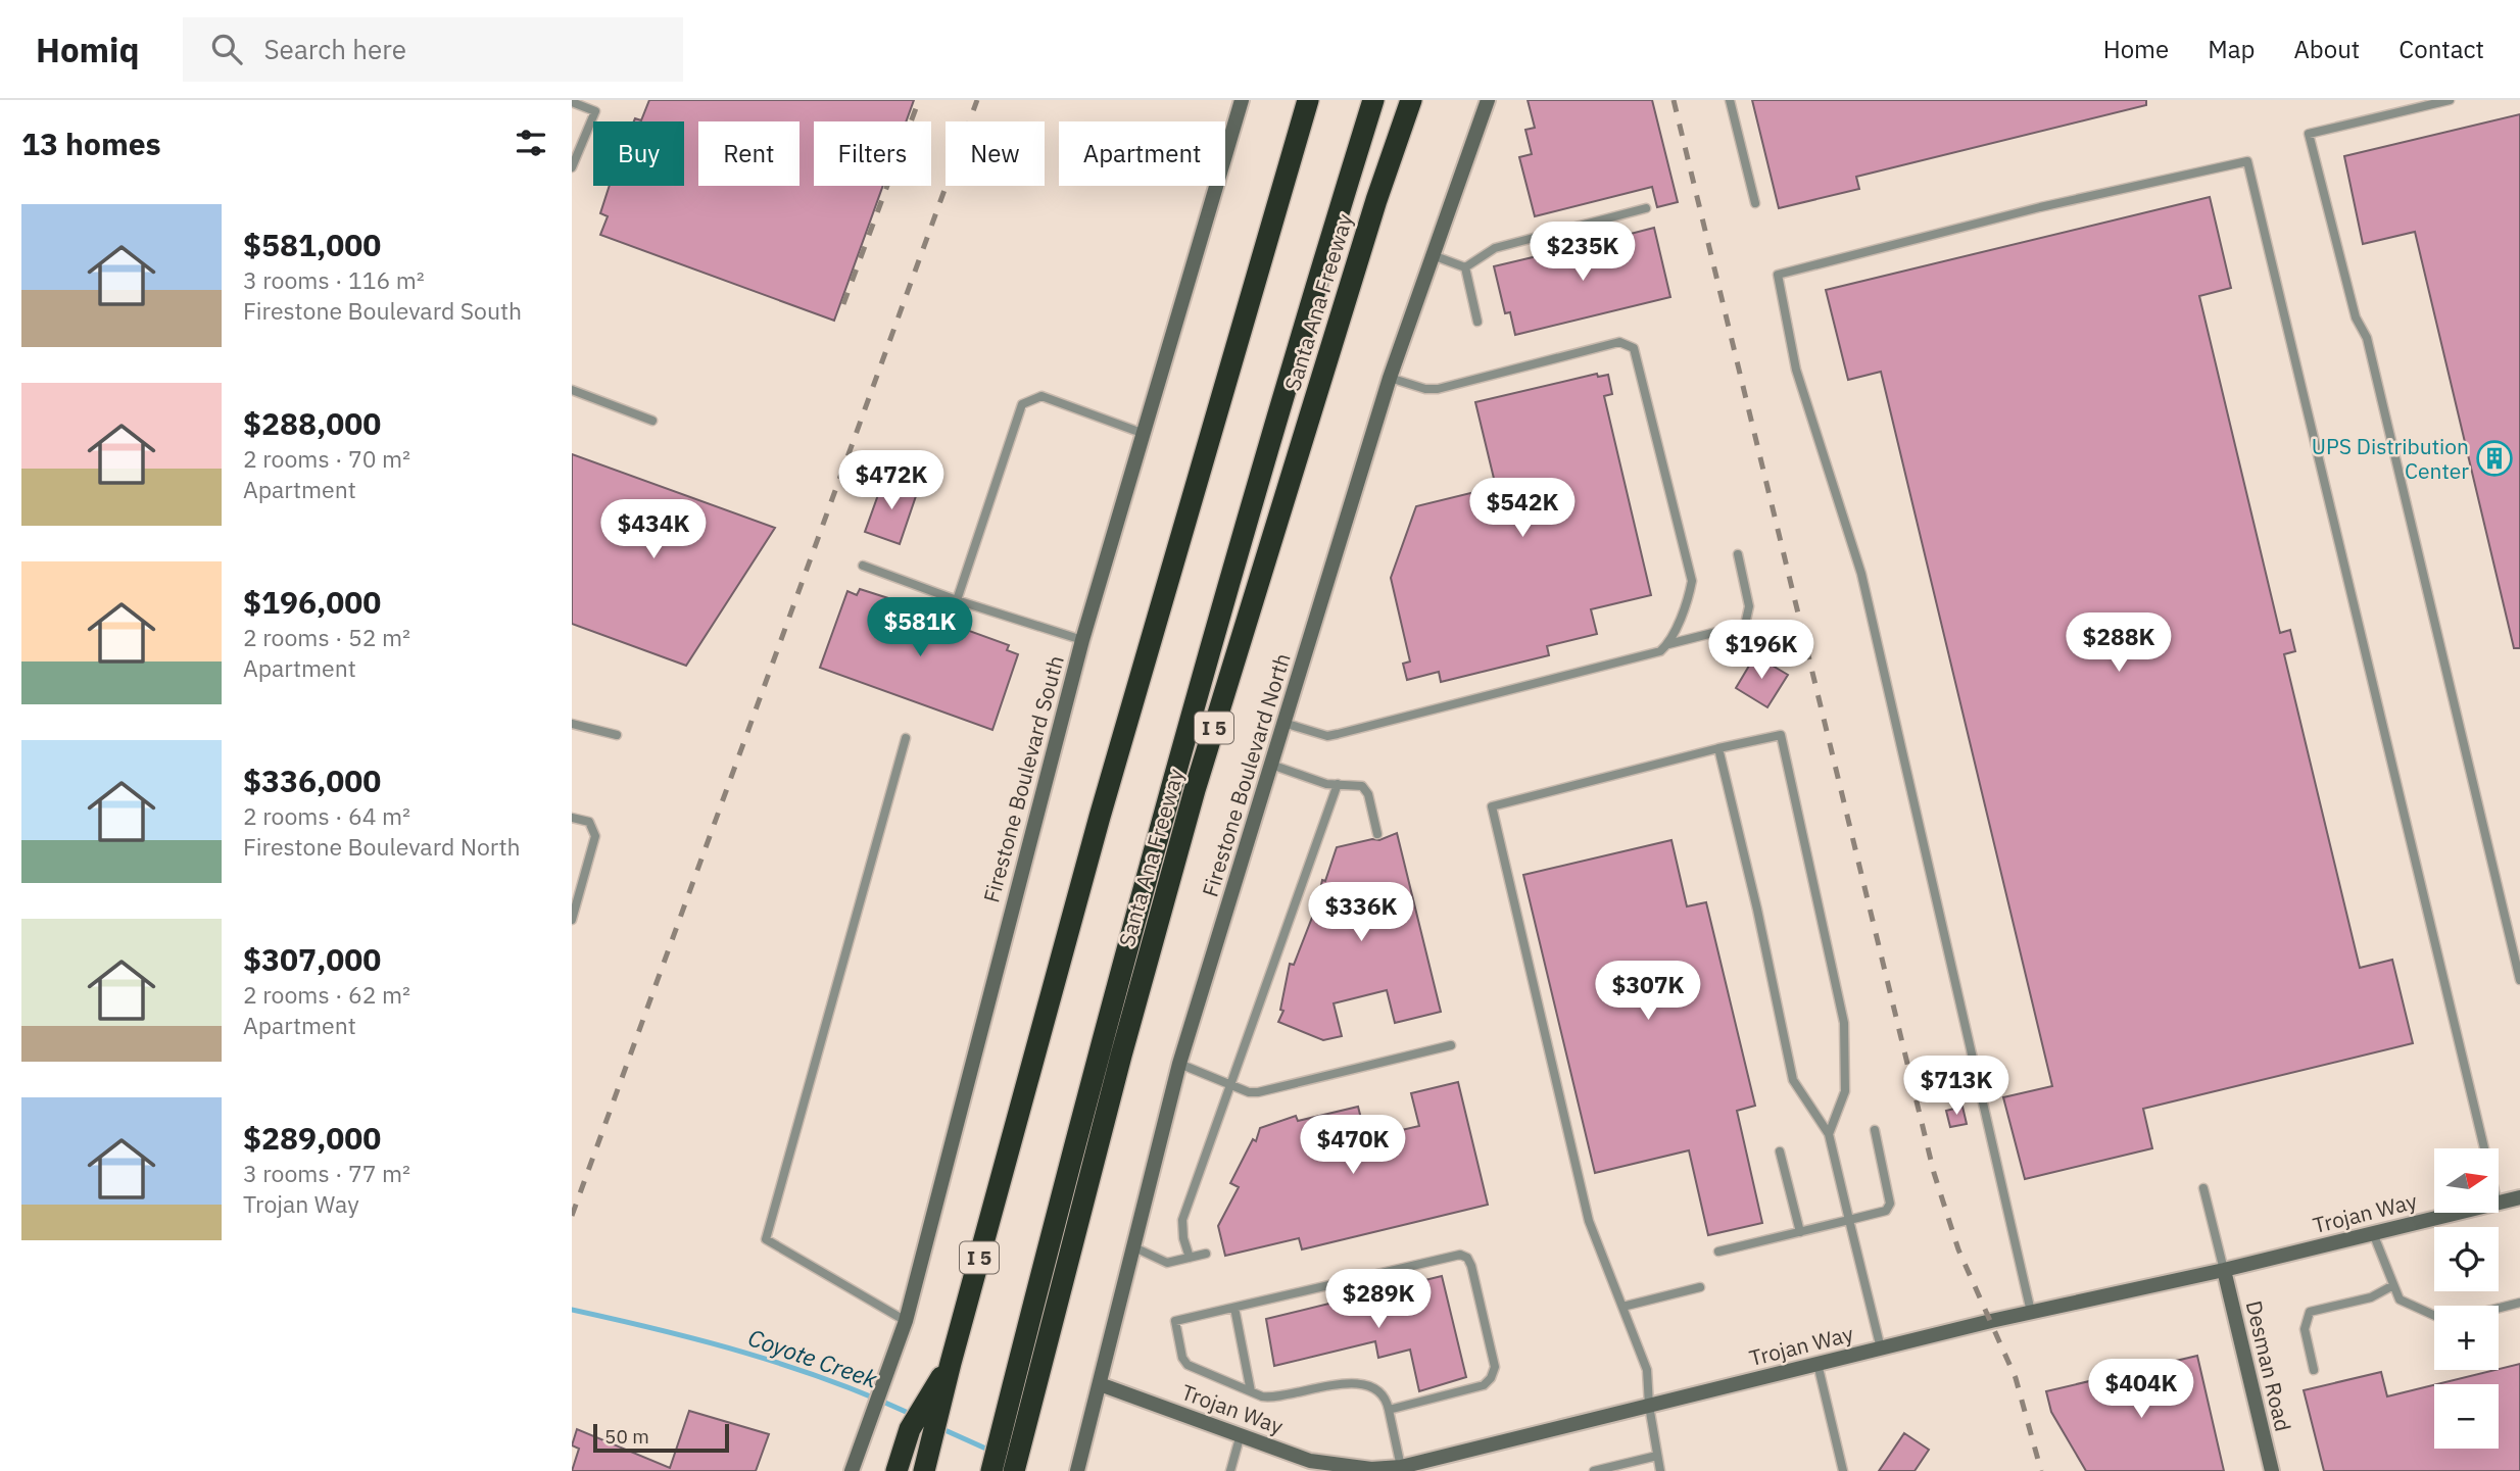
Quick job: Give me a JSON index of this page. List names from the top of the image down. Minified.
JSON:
{"streets":{"highway":["Santa Ana Freeway","I 5"],"street":["Firestone Boulevard North","Firestone Boulevard South","Trojan Way","Desman Road"]},"crossings":[["Firestone Boulevard North","Trojan Way"],["Trojan Way","Desman Road"]],"water":["Coyote Creek"],"places":{"building":["UPS Distribution Center"]},"scale_bar":"50 m","north":"right","page":{"header":"Homiq","search":"Search here","nav":["Home","Map","About","Contact"],"heading":"13 homes","chip":["Buy","Rent","Filters","New","Apartment"],"list":[{"name":"$581,000","note":"3 rooms · 116 m² · Firestone Boulevard South"},{"name":"$288,000","note":"2 rooms · 70 m² · Apartment"},{"name":"$196,000","note":"2 rooms · 52 m² · Apartment"},{"name":"$336,000","note":"2 rooms · 64 m² · Firestone Boulevard North"},{"name":"$307,000","note":"2 rooms · 62 m² · Apartment"},{"name":"$289,000","note":"3 rooms · 77 m² · Trojan Way"}],"price":["$235K","$472K","$542K","$434K","$581K","$288K","$196K","$336K","$307K","$713K","$470K","$289K","$404K"],"map_buttons":["+","−"],"scale":"50 m"}}
